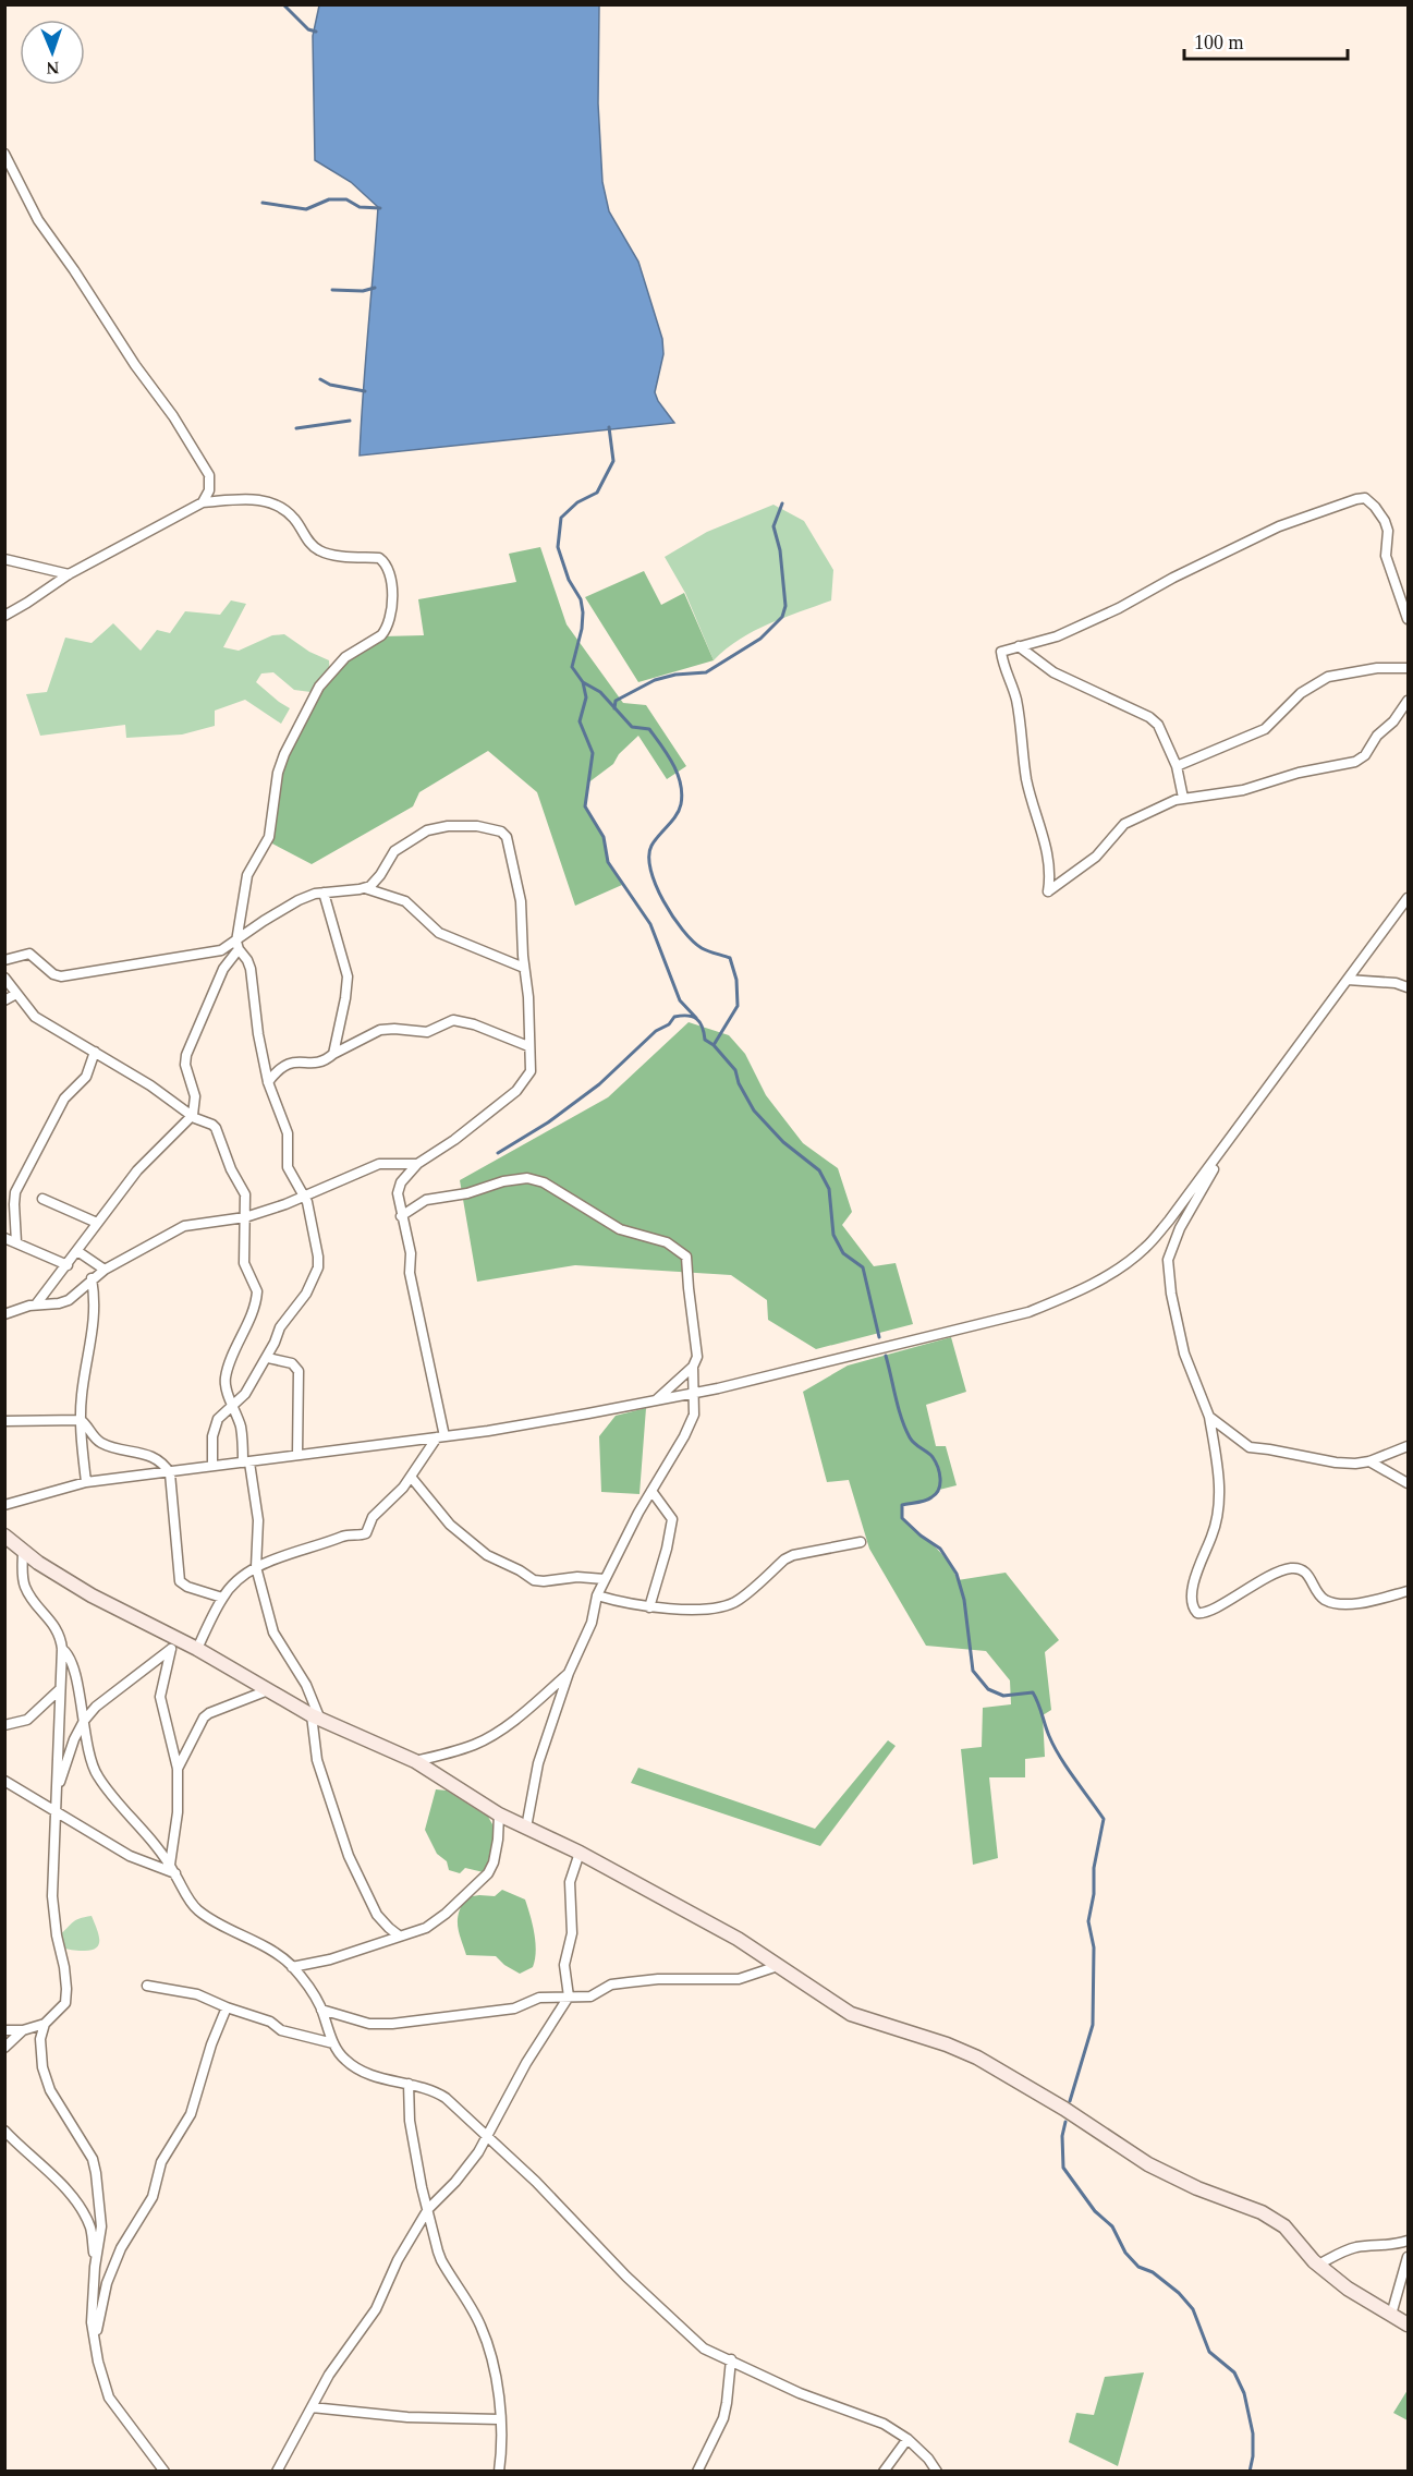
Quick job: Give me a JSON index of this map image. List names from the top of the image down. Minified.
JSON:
{"scale_bar":"100 m","north":"bottom"}
